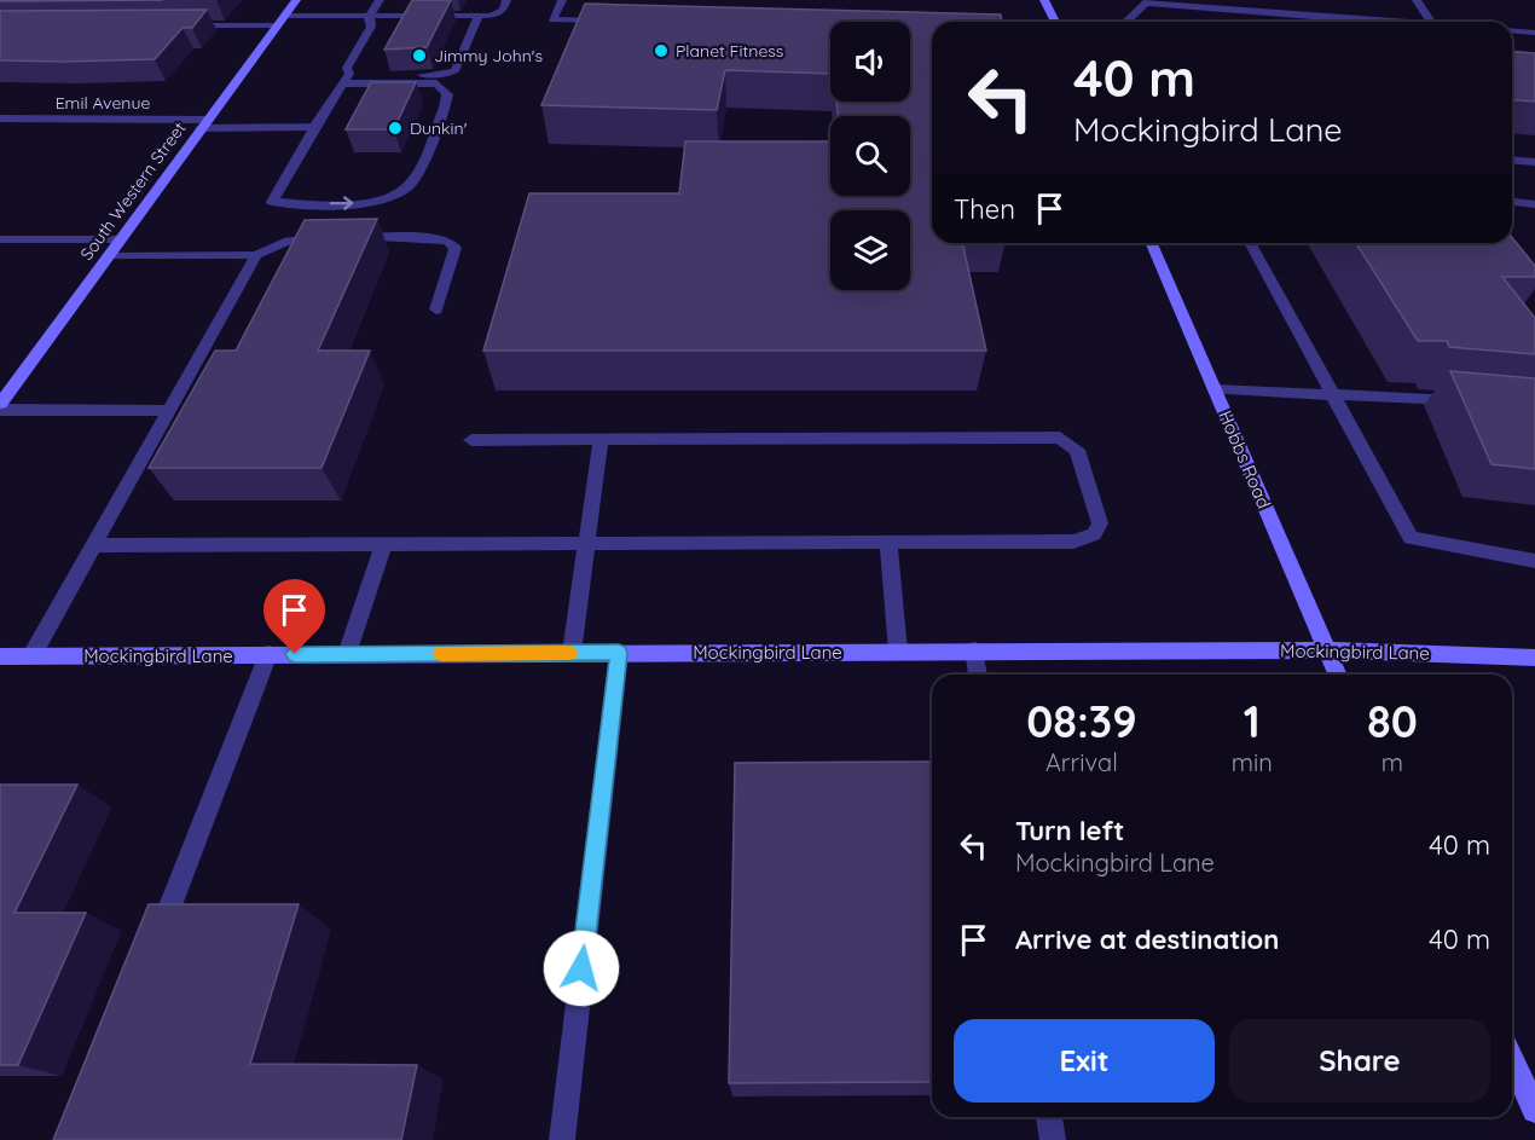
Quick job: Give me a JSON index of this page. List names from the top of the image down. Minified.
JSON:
{"streets":{"street":["Emil Avenue","South Western Street","Hobbs Road","Mockingbird Lane"]},"crossings":[["Emil Avenue","South Western Street"],["Hobbs Road","Mockingbird Lane"]],"places":["Planet Fitness","Jimmy John's","Dunkin'"],"page":{"turn":["40 m","Mockingbird Lane"],"then":"Then","eta":["08:39","Arrival","1","min","80","m"],"list":[{"name":"Turn left","note":"Mockingbird Lane","value":"40 m"},{"name":"Arrive at destination","value":"40 m"}],"buttons":["Exit","Share"]}}
